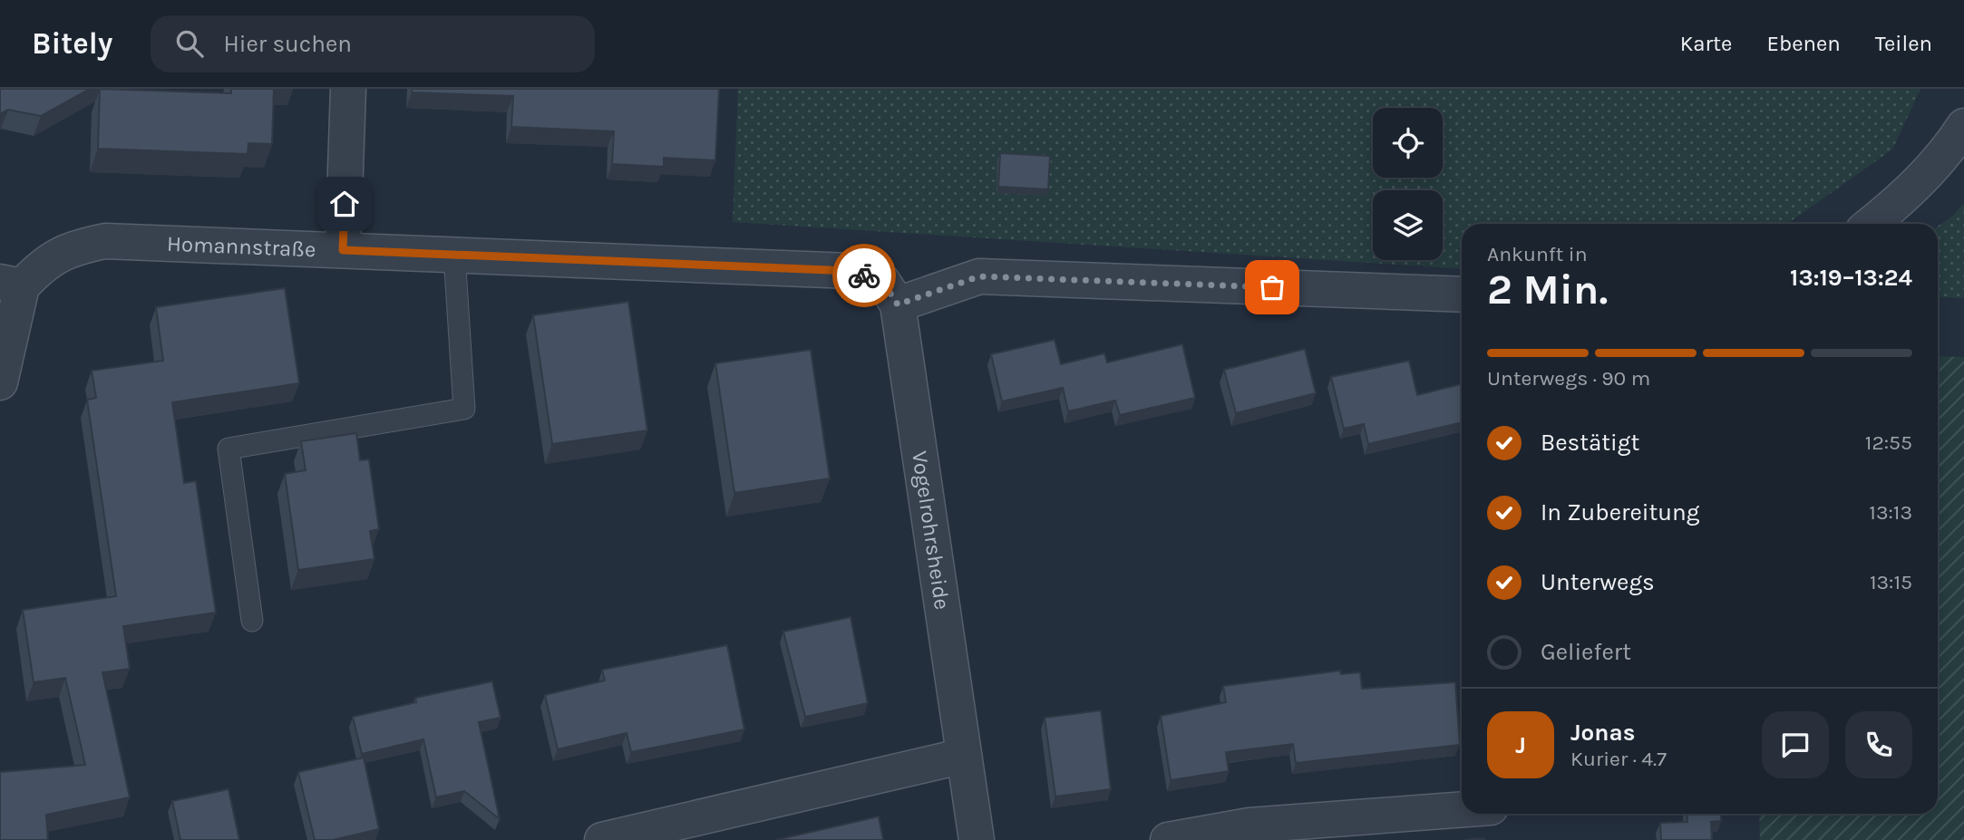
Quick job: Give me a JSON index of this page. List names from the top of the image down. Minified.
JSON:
{"streets":{"street":["Homannstraße","Vogelrohrsheide"]},"crossings":[["Homannstraße","Vogelrohrsheide"]],"page":{"header":"Bitely","search":"Hier suchen","nav":["Karte","Ebenen","Teilen"],"heading":["2 Min.","Ankunft in","13:19–13:24"],"panel":["Jonas","Kurier · 4.7"],"bar":"Unterwegs · 90 m","list":[["Bestätigt","12:55"],["In Zubereitung","13:13"],["Unterwegs","13:15"],"Geliefert"],"round":"J"}}
